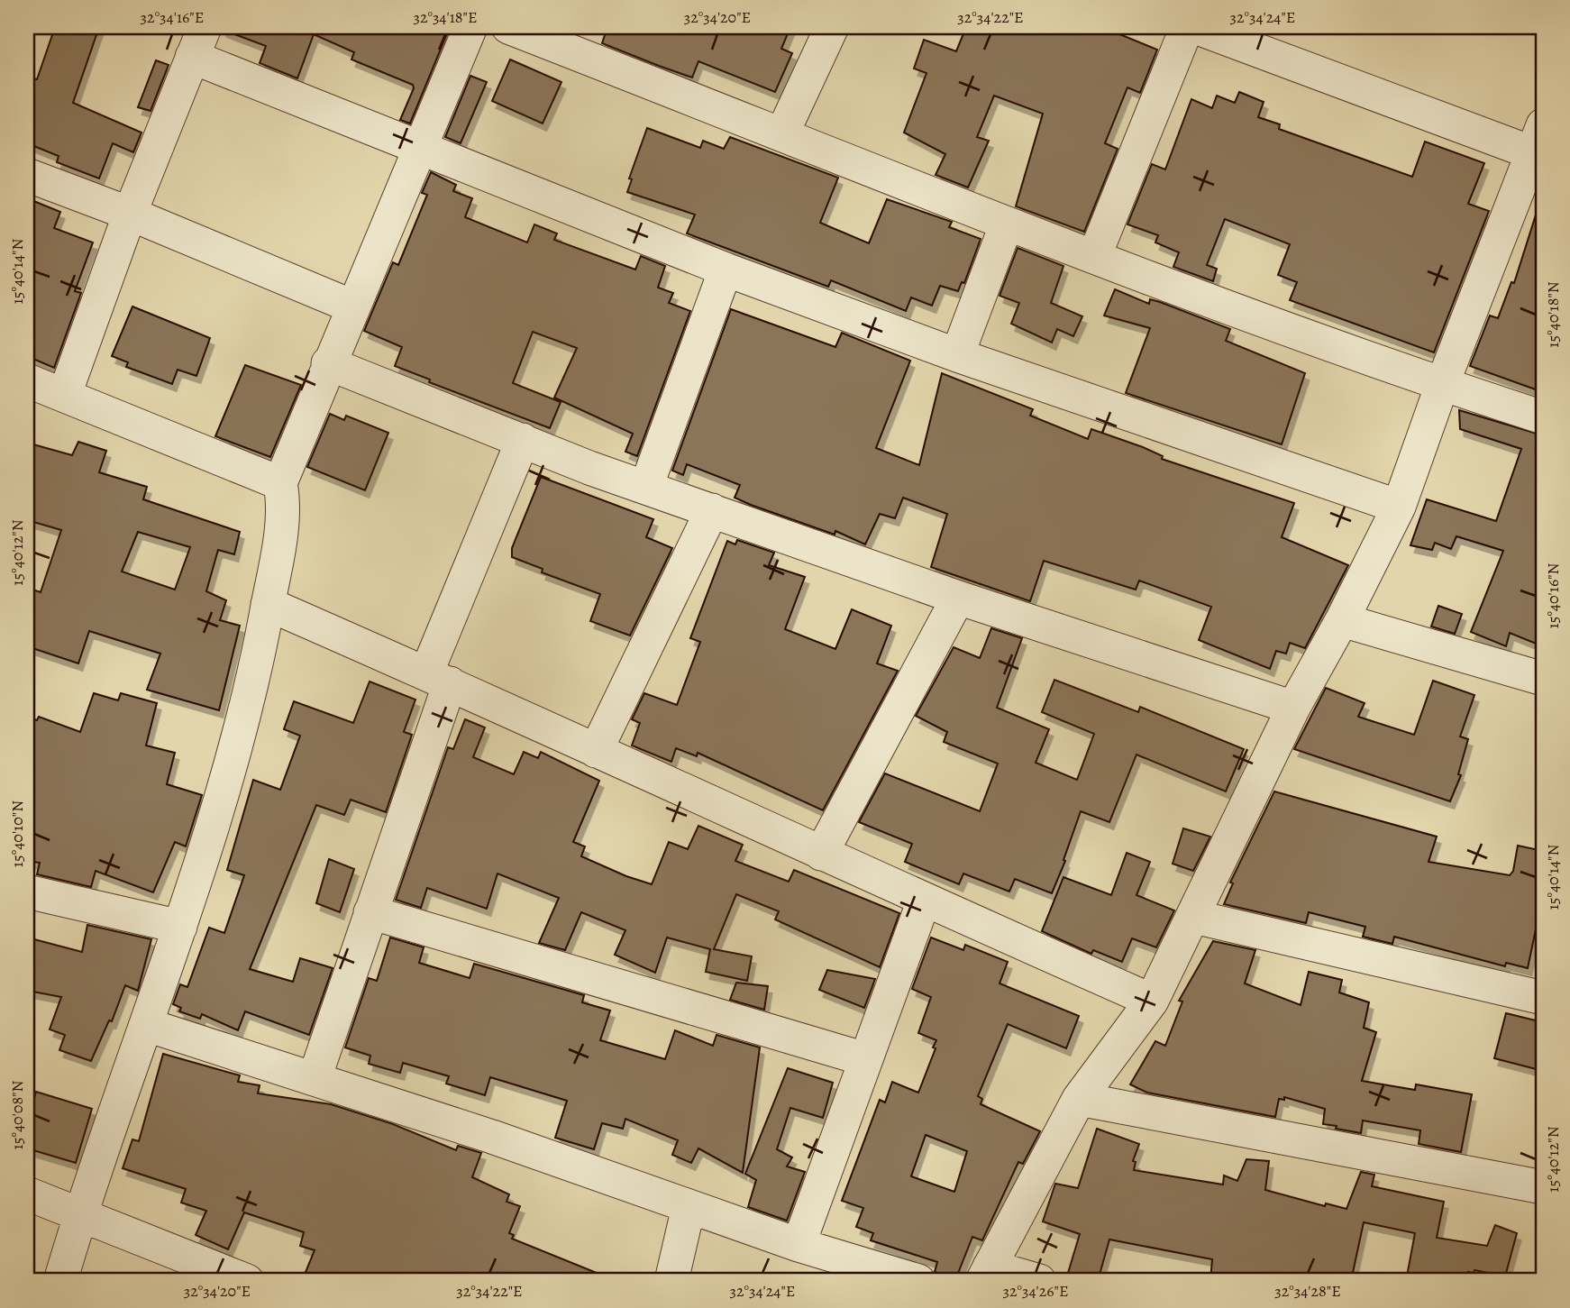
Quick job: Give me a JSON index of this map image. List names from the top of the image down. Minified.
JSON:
{"coordinates":["32°34'16\"E","32°34'18\"E","32°34'20\"E","32°34'22\"E","32°34'24\"E","15°40'14\"N","15°40'18\"N","15°40'12\"N","15°40'16\"N","15°40'10\"N","15°40'08\"N","32°34'26\"E","32°34'28\"E"]}
